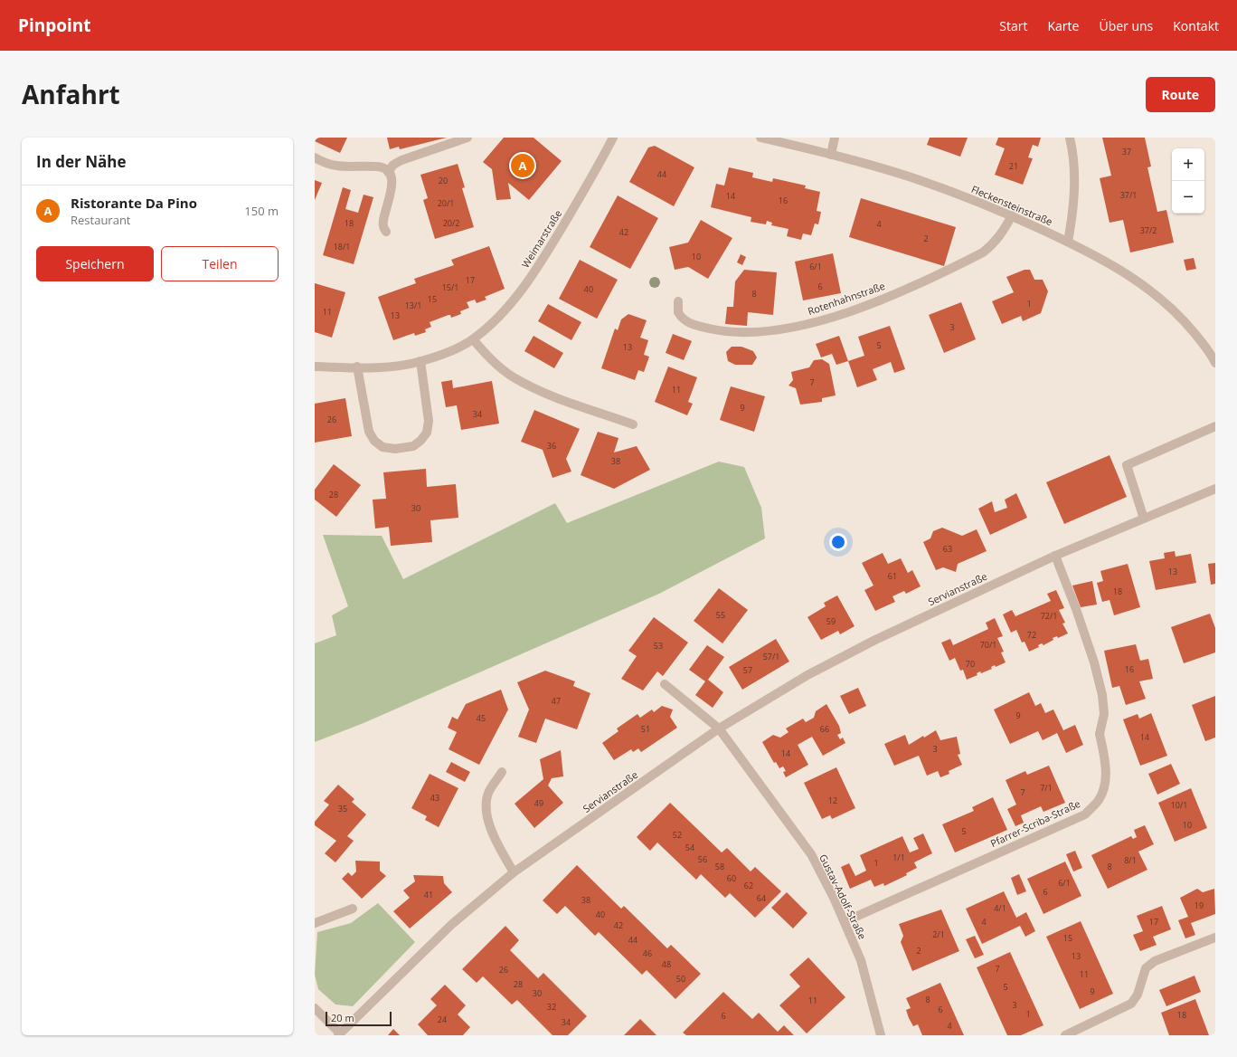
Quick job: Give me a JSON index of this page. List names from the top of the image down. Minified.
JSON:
{"streets":{"street":["Fleckensteinstraße","Weimarstraße","Rotenhahnstraße","Servianstraße","Pfarrer-Scriba-Straße","Gustav-Adolf-Straße"]},"crossings":[["Fleckensteinstraße","Rotenhahnstraße"],["Servianstraße","Pfarrer-Scriba-Straße"],["Servianstraße","Gustav-Adolf-Straße"],["Pfarrer-Scriba-Straße","Gustav-Adolf-Straße"]],"house_numbers":["37","21","44","20","37/1","14","16","20/1","18","20/2","4","37/2","42","2","18/1","10","6/1","17","6","15/1","40","8","15","1","13/1","11","13","3","5","13","7","11","9","34","26","36","38","28","30","63","13","61","18","55","72/1","59","72","70/1","53","57/1","70","16","57","47","9","45","51","66","14","3","14","7/1","7","43","12","49","10/1","35","10","5","52","54","1/1","56","8/1","1","58","8","60","6/1","62","6","41","64","38","19","4/1","40","4","17","42","2/1","15","44","2","46","13","48","7","26","11","50","28","5","9","30","8","11","3","32","6","1","18","6","24","34","4"],"scale_bar":"20 m","page":{"header":"Pinpoint","nav":["Start","Karte","Über uns","Kontakt"],"title":"Anfahrt","buttons":["Route",["Speichern","Teilen"]],"heading":"In der Nähe","map_buttons":["+","−"],"pins":"A","list":[{"mark":"A","name":"Ristorante Da Pino","note":"Restaurant","value":"150 m"}],"scale":"20 m"}}
